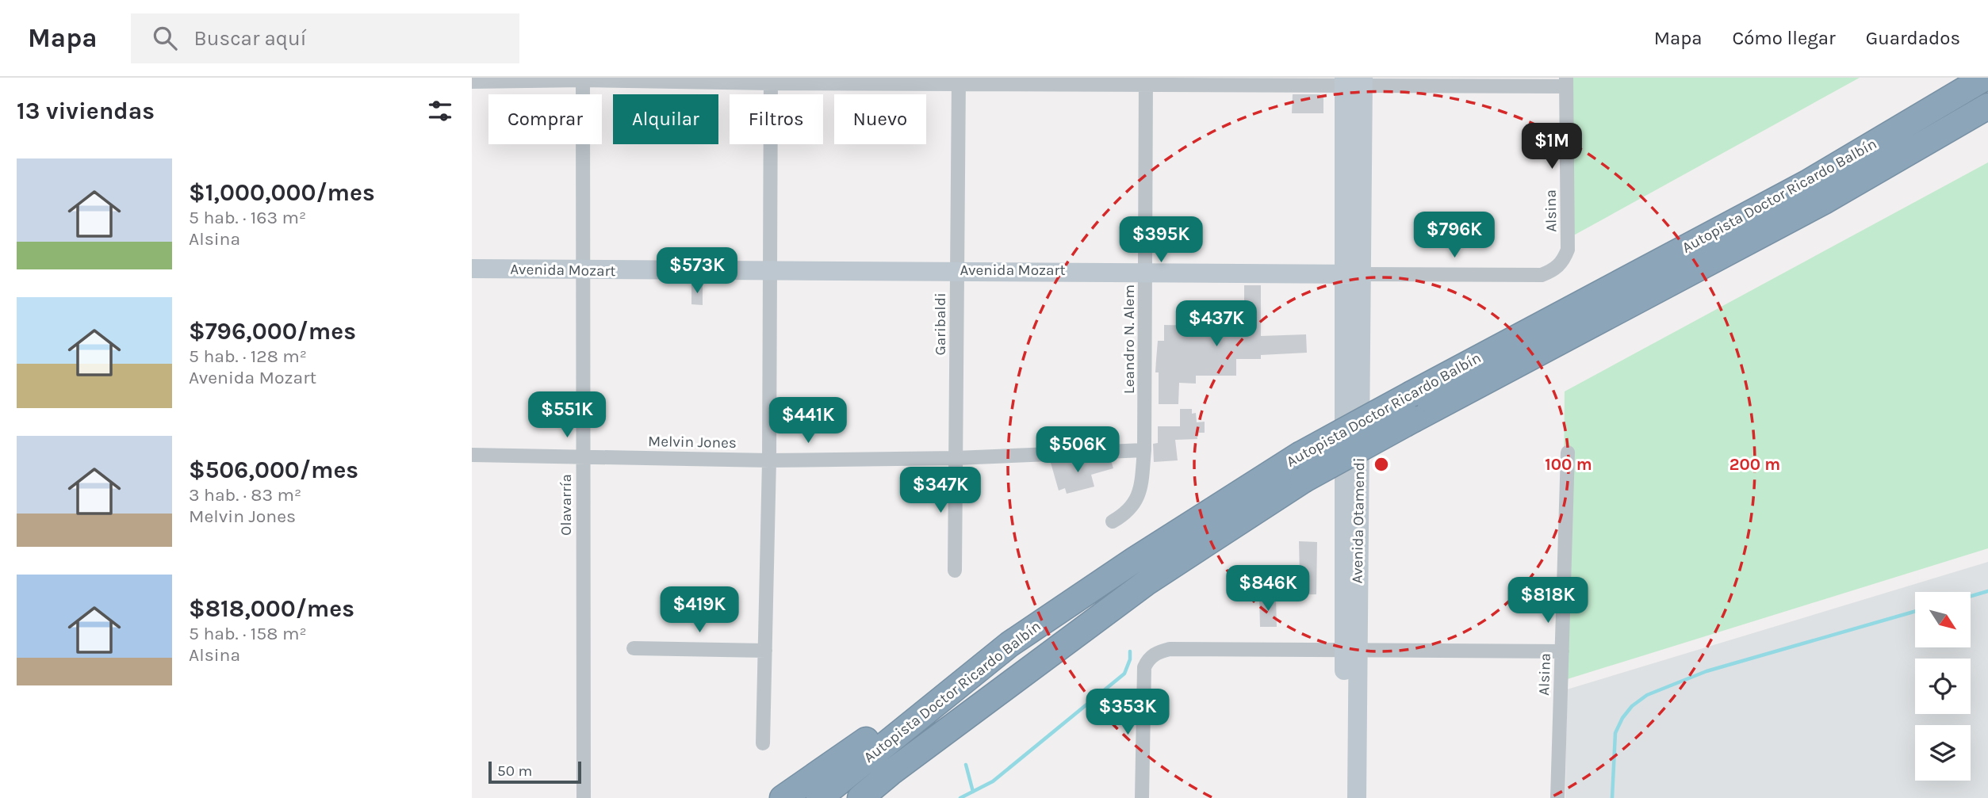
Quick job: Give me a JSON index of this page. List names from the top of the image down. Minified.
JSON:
{"streets":{"highway":["Autopista Doctor Ricardo Balbín"],"street":["Alsina","Avenida Mozart","Garibaldi","Leandro N. Alem","Melvin Jones","Olavarría","Avenida Otamendi"]},"crossings":[["Alsina","Avenida Mozart"],["Avenida Mozart","Garibaldi"],["Avenida Mozart","Leandro N. Alem"],["Avenida Mozart","Olavarría"],["Avenida Mozart","Avenida Otamendi"],["Garibaldi","Melvin Jones"],["Leandro N. Alem","Melvin Jones"],["Melvin Jones","Olavarría"]],"scale_bar":"50 m","north":"bottom right","page":{"header":"Mapa","search":"Buscar aquí","nav":["Mapa","Cómo llegar","Guardados"],"heading":"13 viviendas","chip":["Comprar","Alquilar","Filtros","Nuevo"],"price":["$1M","$796K","$395K","$573K","$437K","$551K","$441K","$506K","$347K","$846K","$818K","$419K","$353K"],"list":[{"name":"$1,000,000/mes","note":"5 hab. · 163 m² · Alsina"},{"name":"$796,000/mes","note":"5 hab. · 128 m² · Avenida Mozart"},{"name":"$506,000/mes","note":"3 hab. · 83 m² · Melvin Jones"},{"name":"$818,000/mes","note":"5 hab. · 158 m² · Alsina"}],"scale":"50 m"},"rings":["100 m","200 m"]}
